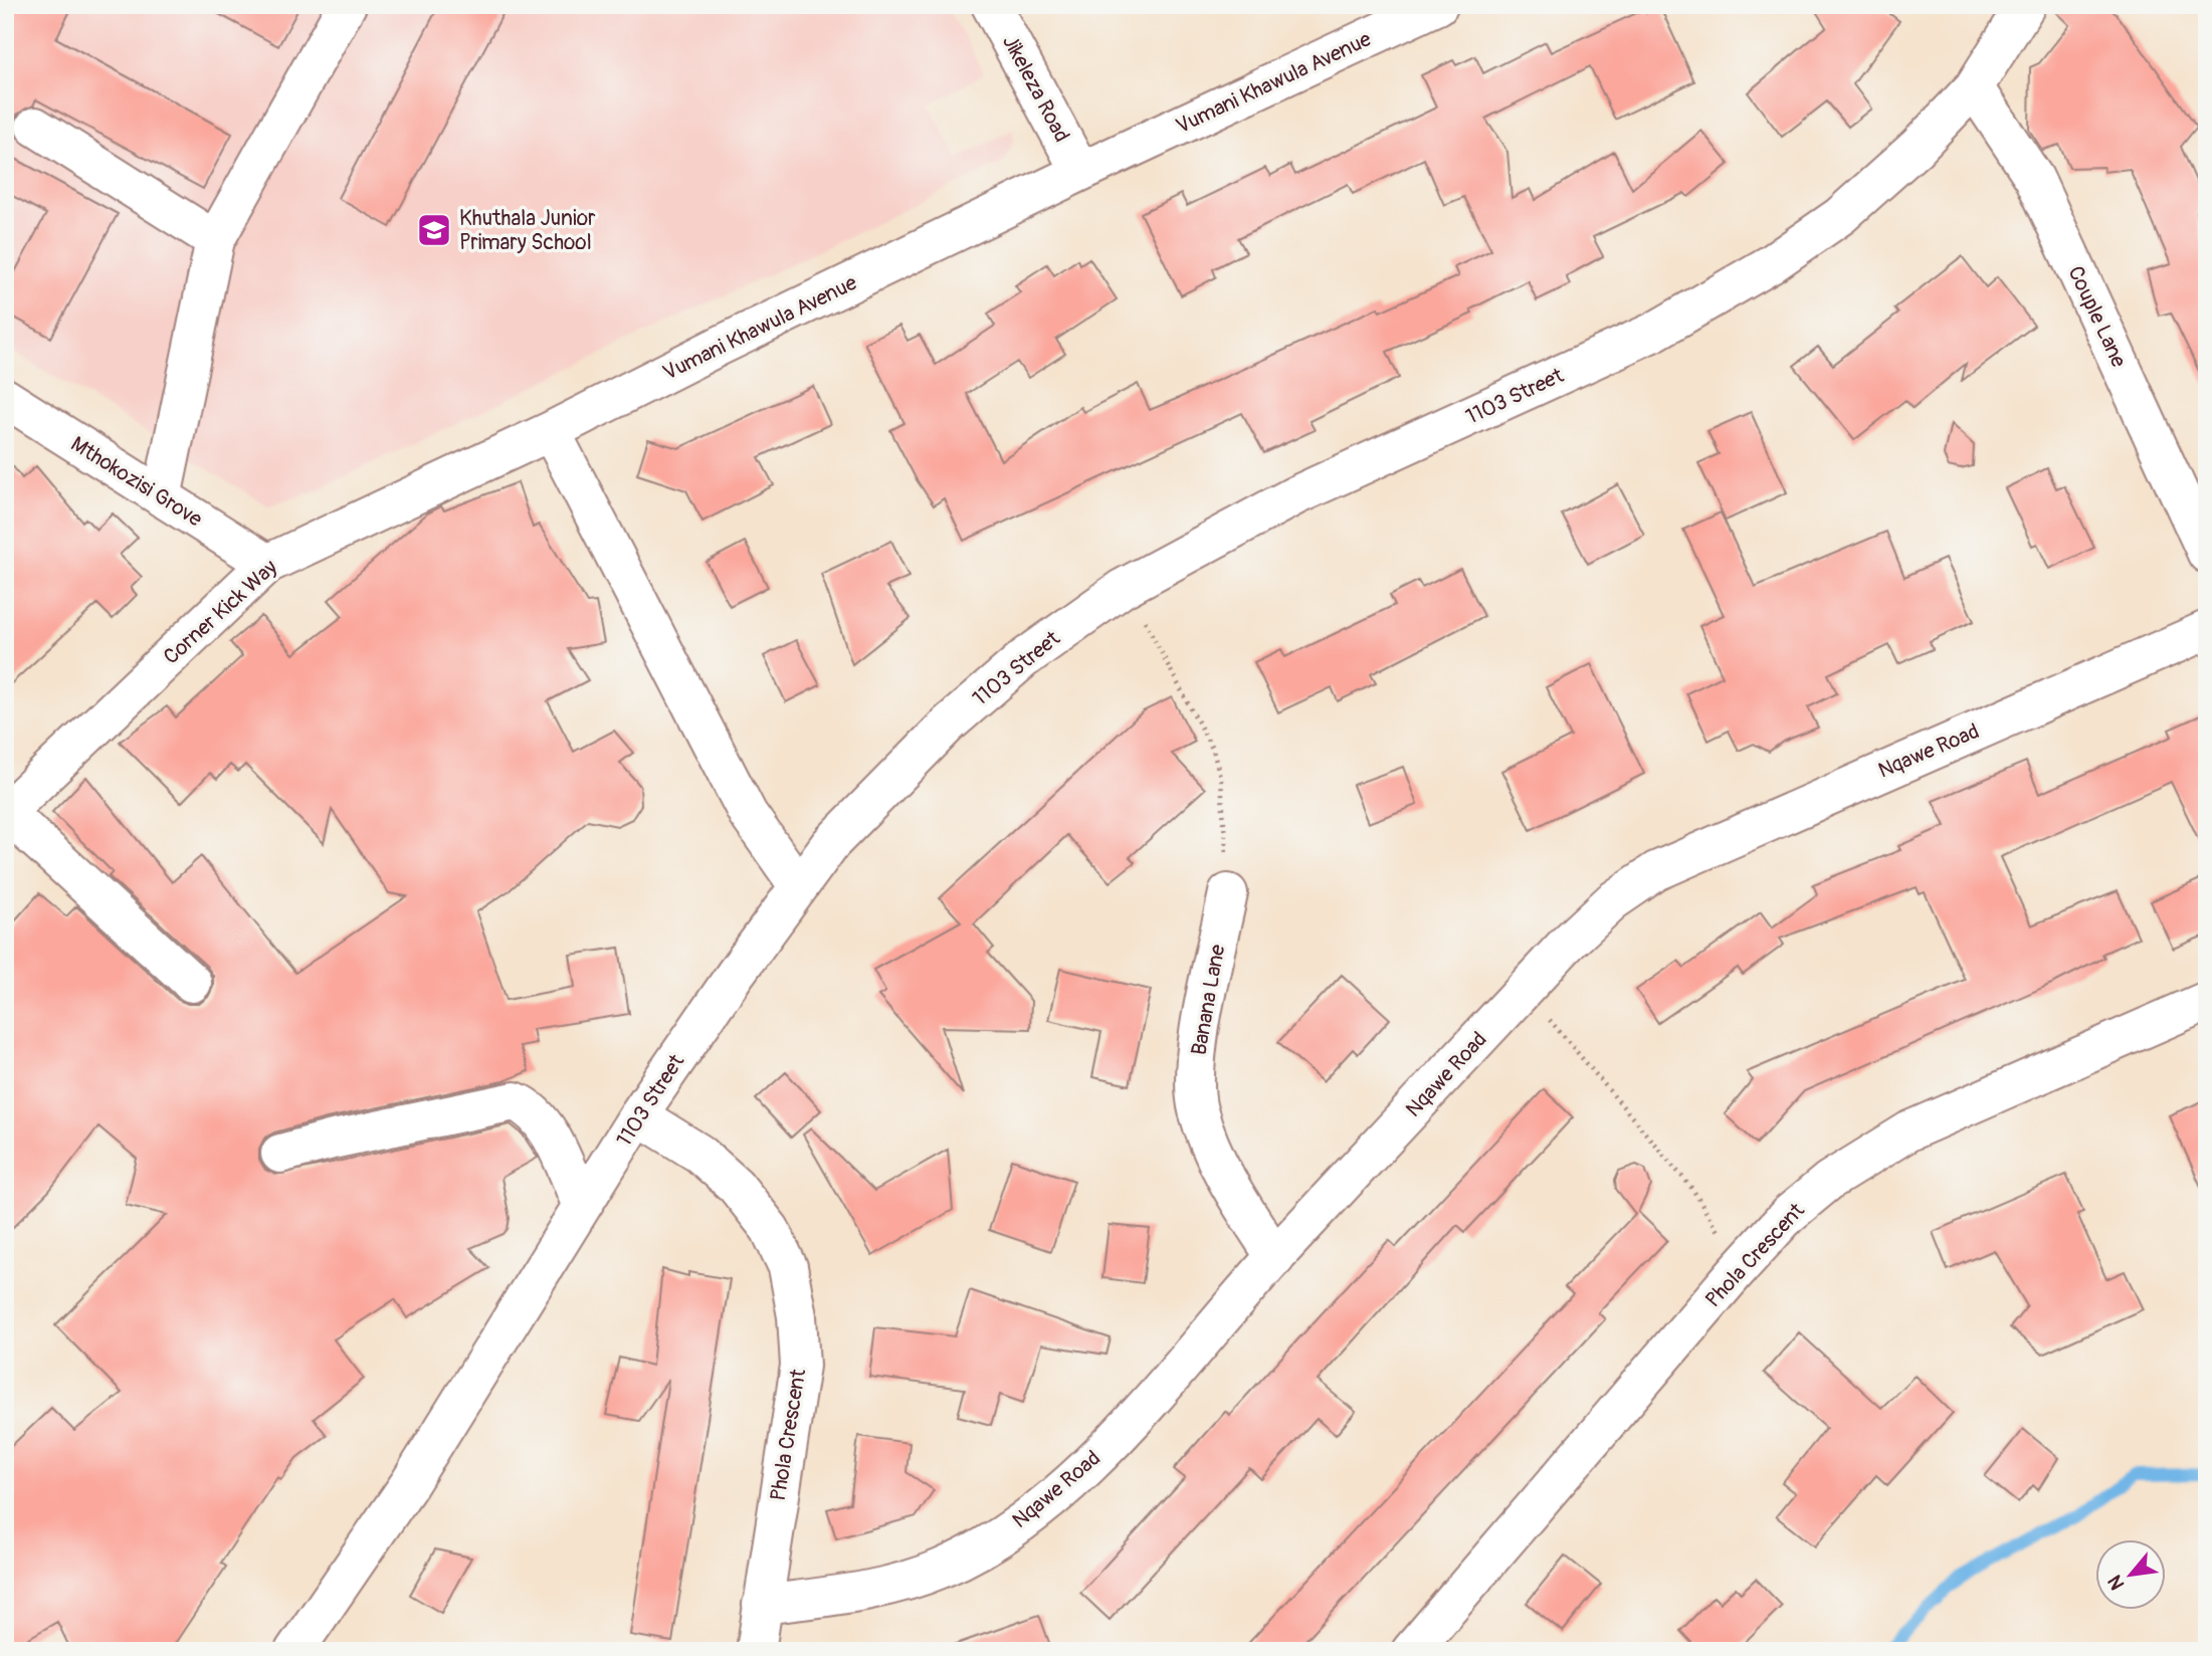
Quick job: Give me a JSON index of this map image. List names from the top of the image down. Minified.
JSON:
{"streets":{"street":["Vumani Khawula Avenue","Jikeleza Road","Couple Lane","1103 Street","Mthokozisi Grove","Corner Kick Way","Nqawe Road","Banana Lane","Phola Crescent"]},"crossings":[["Vumani Khawula Avenue","Jikeleza Road"],["Vumani Khawula Avenue","Corner Kick Way"],["Couple Lane","1103 Street"],["1103 Street","Phola Crescent"],["Mthokozisi Grove","Corner Kick Way"],["Nqawe Road","Banana Lane"],["Nqawe Road","Phola Crescent"]],"places":{"school or university":["Khuthala Junior Primary School"]},"north":"bottom left"}
